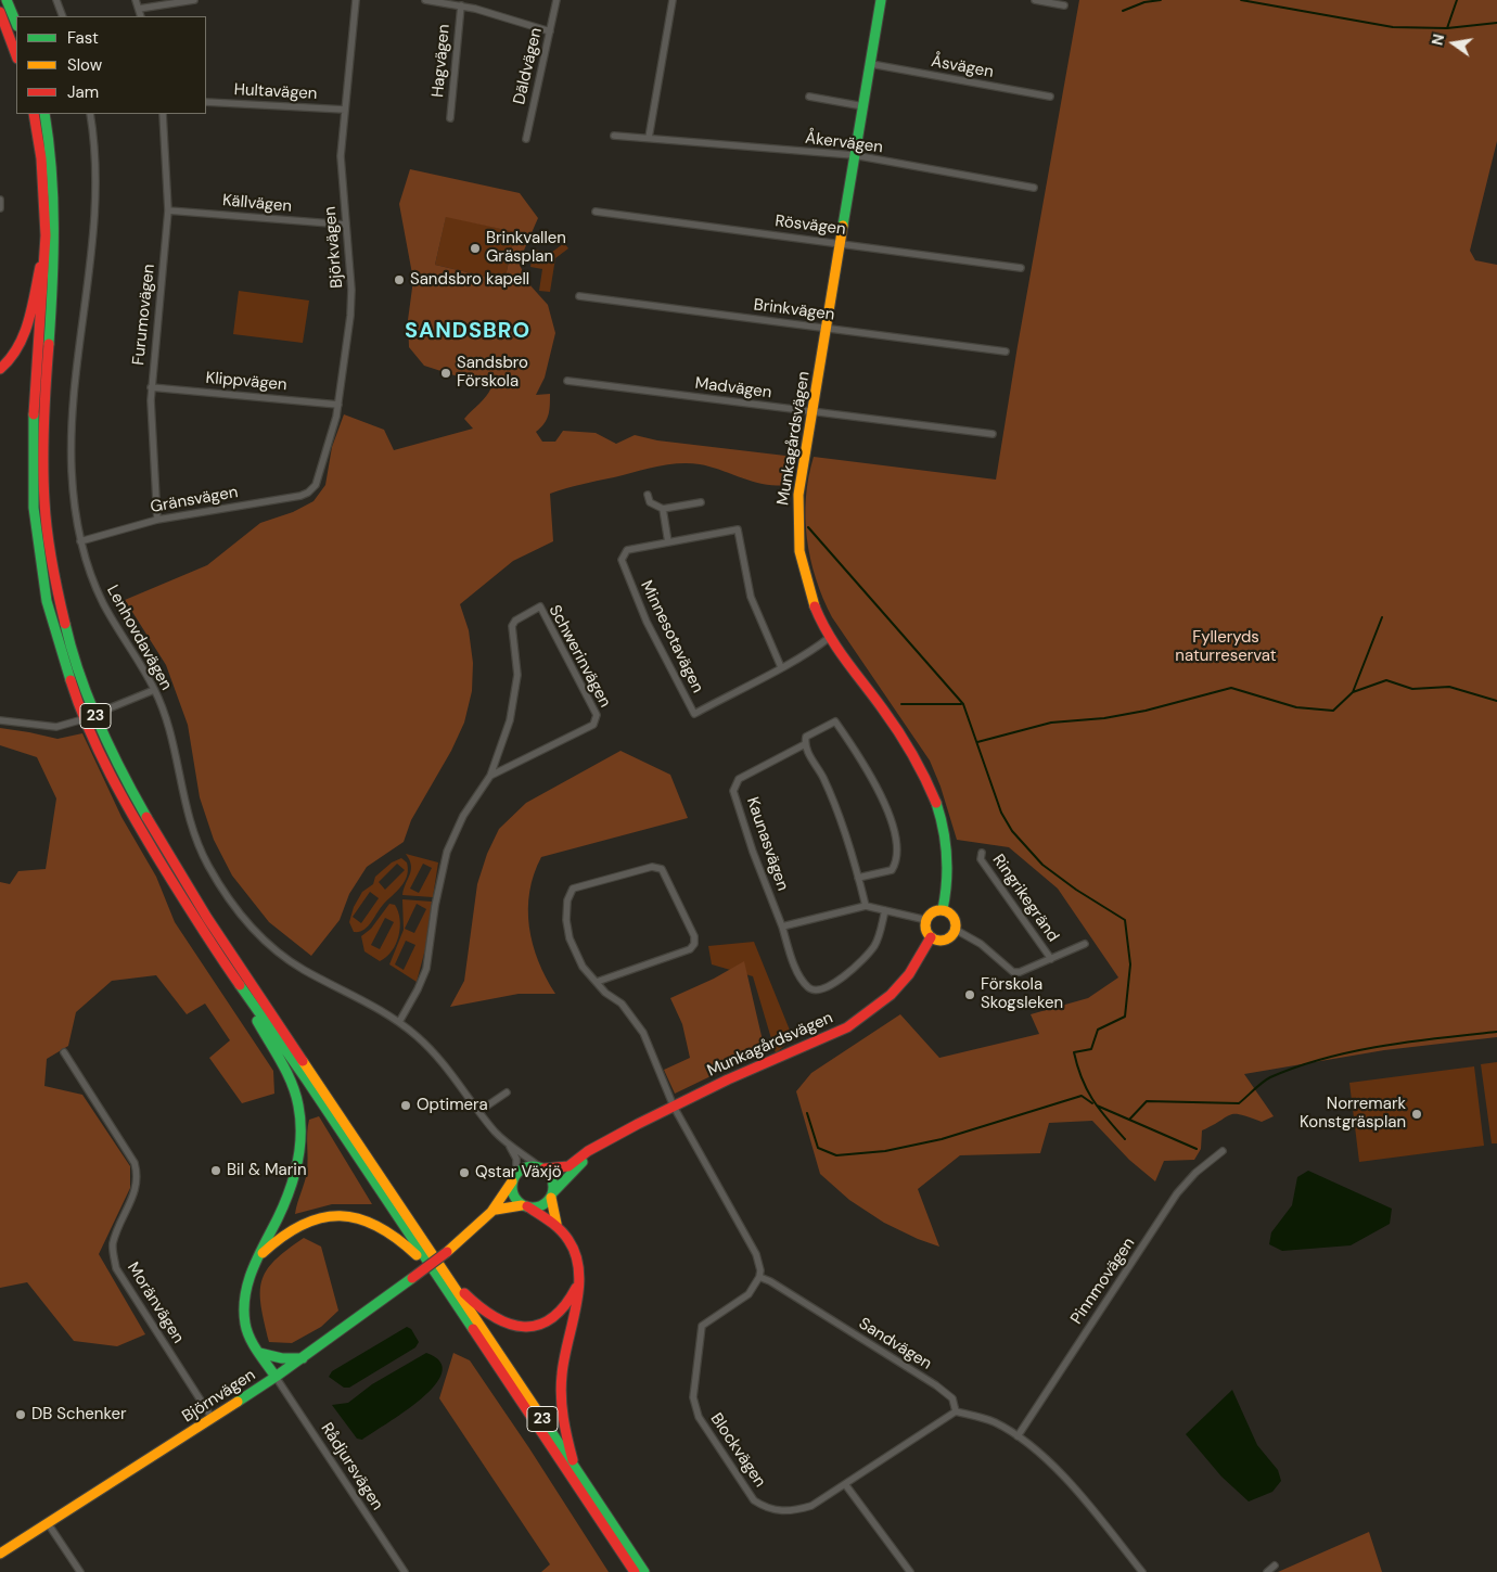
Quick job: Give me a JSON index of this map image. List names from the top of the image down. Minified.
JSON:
{"streets":{"main road":["Munkagårdsvägen","23","Björnvägen"],"street":["Hagvägen","Däldvägen","Åsvägen","Hultavägen","Åkervägen","Källvägen","Rösvägen","Björkvägen","Brinkvägen","Furumovägen","Klippvägen","Madvägen","Gränsvägen","Minnesotavägen","Lenhovdavägen","Schwerinvägen","Kaunasvägen","Ringrikegränd","Pinnmovägen","Moränvägen","Sandvägen","Blockvägen","Rådjursvägen"]},"crossings":[["Åsvägen","Munkagårdsvägen"],["Hultavägen","Björkvägen"],["Åkervägen","Munkagårdsvägen"],["Källvägen","Björkvägen"],["Källvägen","Furumovägen"],["Rösvägen","Munkagårdsvägen"],["Björkvägen","Klippvägen"],["Björkvägen","Gränsvägen"],["Brinkvägen","Munkagårdsvägen"],["Furumovägen","Klippvägen"],["Furumovägen","Gränsvägen"],["Madvägen","Munkagårdsvägen"],["Munkagårdsvägen","Minnesotavägen"],["Munkagårdsvägen","Lenhovdavägen"],["Munkagårdsvägen","Ringrikegränd"],["Gränsvägen","Lenhovdavägen"],["Lenhovdavägen","Schwerinvägen"],["Moränvägen","Björnvägen"],["Sandvägen","Blockvägen"],["Björnvägen","Rådjursvägen"]],"districts":["SANDSBRO"],"parks":["Fylleryds naturreservat"],"places":["Brinkvallen Gräsplan","Sandsbro kapell","Sandsbro Förskola","Förskola Skogsleken","Optimera","Norremark Konstgräsplan","Bil & Marin","Qstar Växjö","DB Schenker"],"legend":["Fast","Slow","Jam"],"north":"left"}
